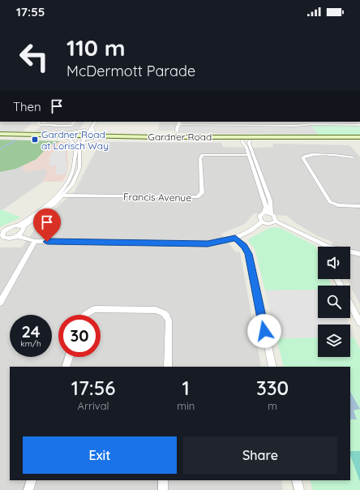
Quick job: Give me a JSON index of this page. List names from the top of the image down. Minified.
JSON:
{"streets":{"street":["Gardner Road","Francis Avenue"]},"places":{"transit":["Gardner Road at Lorisch Way"]},"page":{"status":"17:55","turn":["110 m","McDermott Parade"],"then":"Then","speed":"24 km/h","limit":"30","eta":["17:56","Arrival","1","min","330","m"],"buttons":["Exit","Share"]}}
